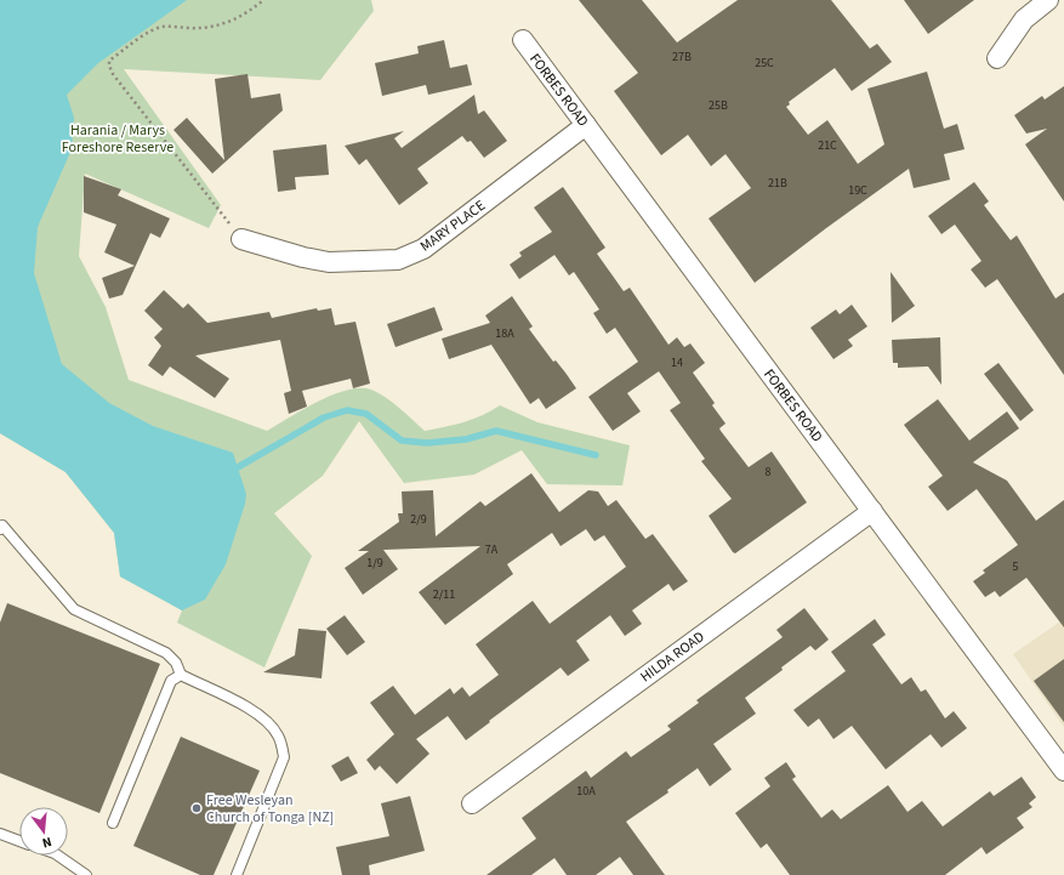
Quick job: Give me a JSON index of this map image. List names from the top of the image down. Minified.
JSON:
{"streets":{"street":["FORBES ROAD","MARY PLACE","HILDA ROAD"]},"crossings":[["FORBES ROAD","MARY PLACE"],["FORBES ROAD","HILDA ROAD"]],"parks":["Harania / Marys Foreshore Reserve"],"places":["Free Wesleyan Church of Tonga [NZ]"],"house_numbers":["27B","25C","25B","21C","21B","19C","18A","14","8","2/9","7A","1/9","5","2/11","10A"],"north":"bottom"}
